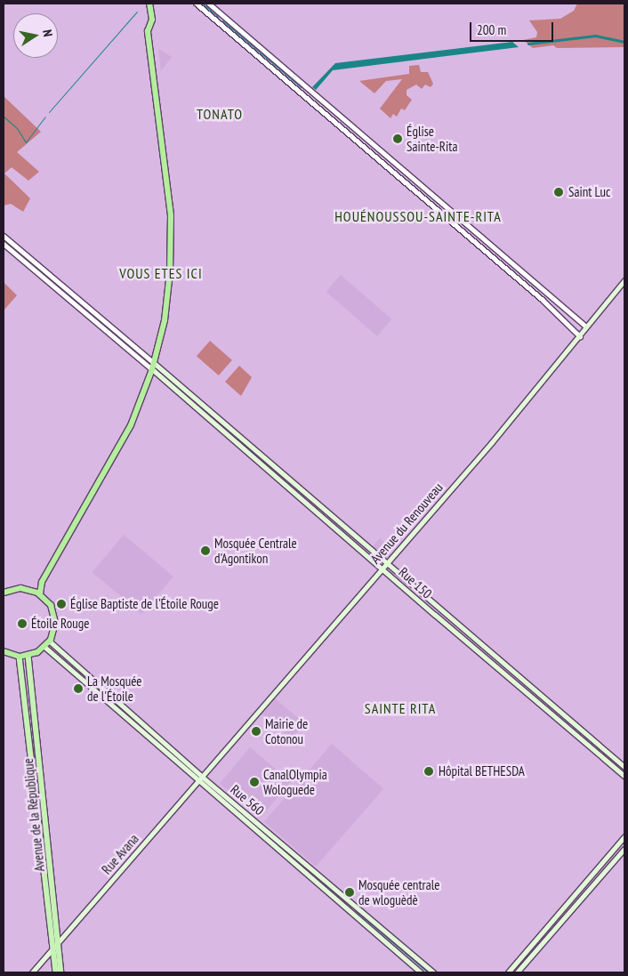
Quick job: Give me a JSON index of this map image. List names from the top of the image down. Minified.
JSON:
{"streets":{"main road":["Avenue du Renouveau","Rue 150","Rue 560","Avenue de la République","Rue Avana"]},"crossings":[["Avenue du Renouveau","Rue 150"],["Avenue du Renouveau","Rue 560"],["Avenue du Renouveau","Rue Avana"],["Rue 560","Rue Avana"],["Avenue de la République","Rue Avana"]],"districts":["TONATO","HOUÉNOUSSOU-SAINTE-RITA","VOUS ETES ICI","SAINTE RITA"],"places":["Église Sainte-Rita","Saint Luc","Mosquée Centrale d'Agontikon","Église Baptiste de l'Étoile Rouge","Étoile Rouge","La Mosquée de l'Étoile","Mairie de Cotonou","Hôpital BETHESDA","CanalOlympia Wologuede","Mosquée centrale de wloguèdè"],"scale_bar":"200 m","north":"right"}
